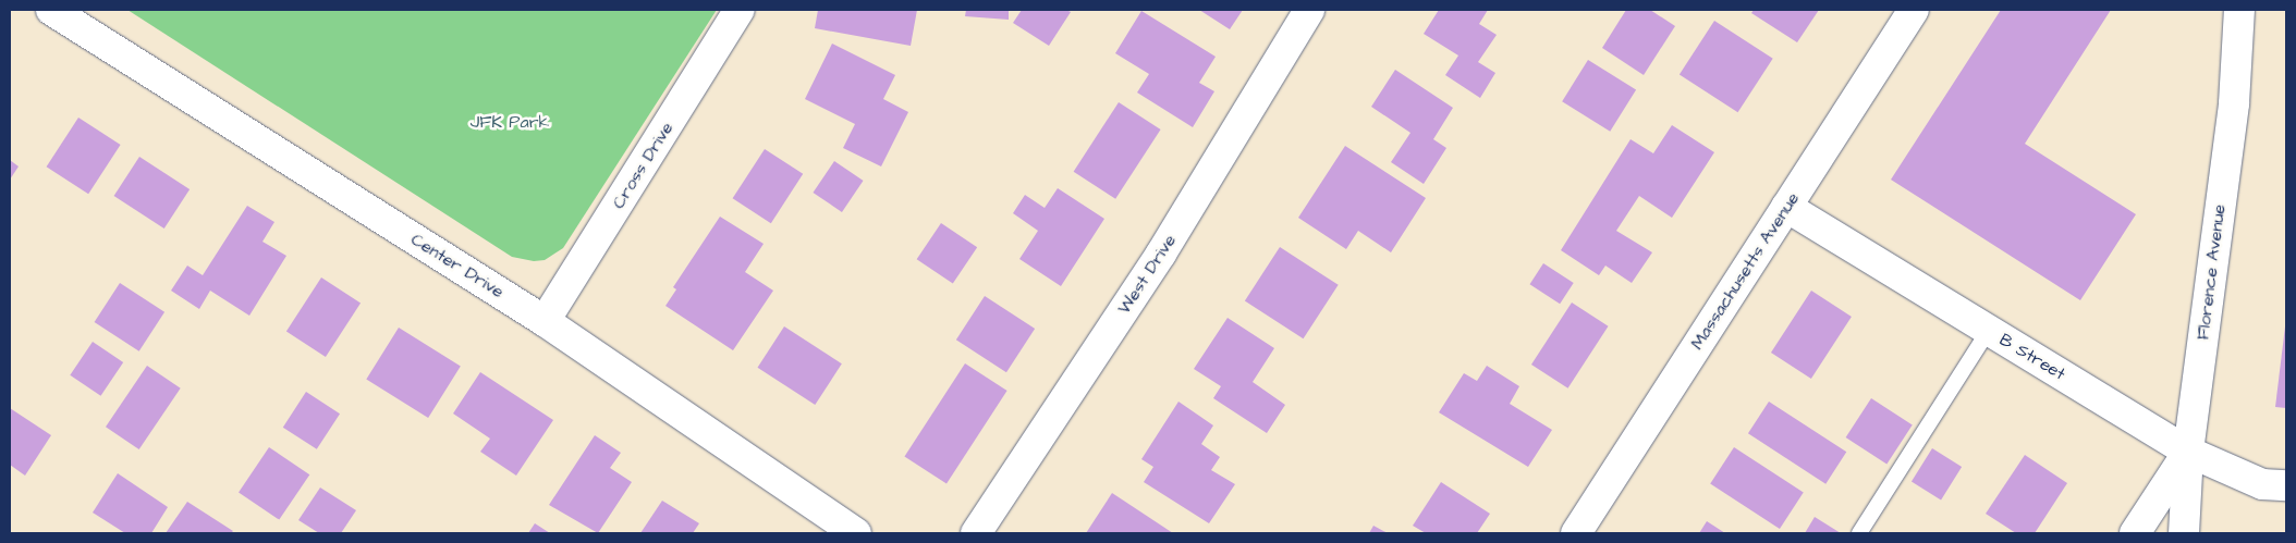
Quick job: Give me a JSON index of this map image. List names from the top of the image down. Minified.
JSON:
{"streets":{"street":["Cross Drive","Center Drive","Massachusetts Avenue","Florence Avenue","West Drive","B Street"]},"crossings":[["Cross Drive","Center Drive"],["Massachusetts Avenue","B Street"],["Florence Avenue","B Street"]],"parks":["JFK Park"]}
